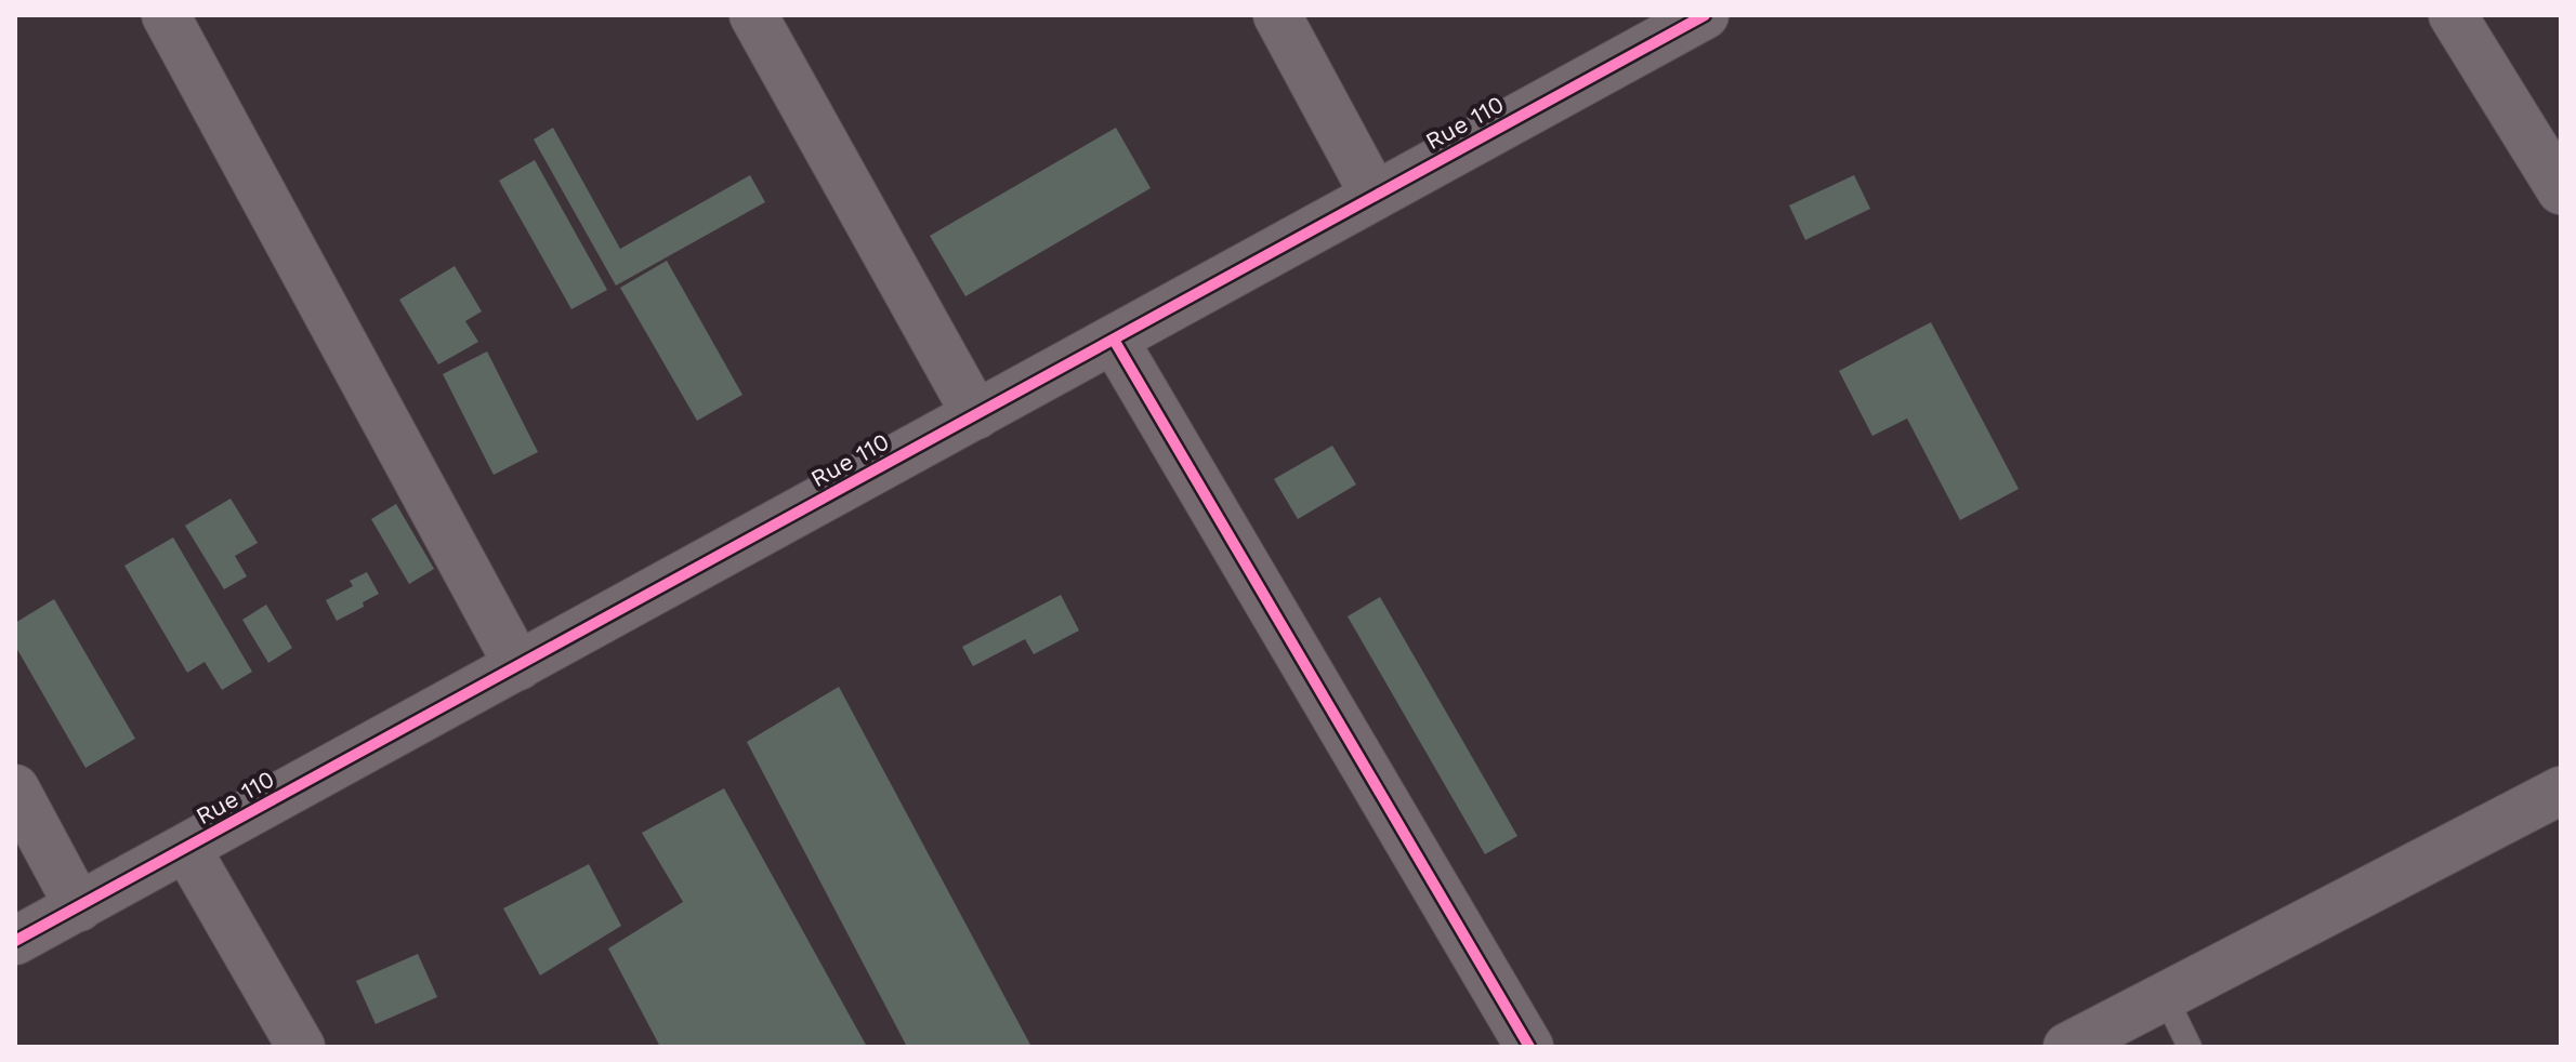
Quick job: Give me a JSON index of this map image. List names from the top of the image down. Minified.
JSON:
{"streets":{"street":["Rue 110"]}}
